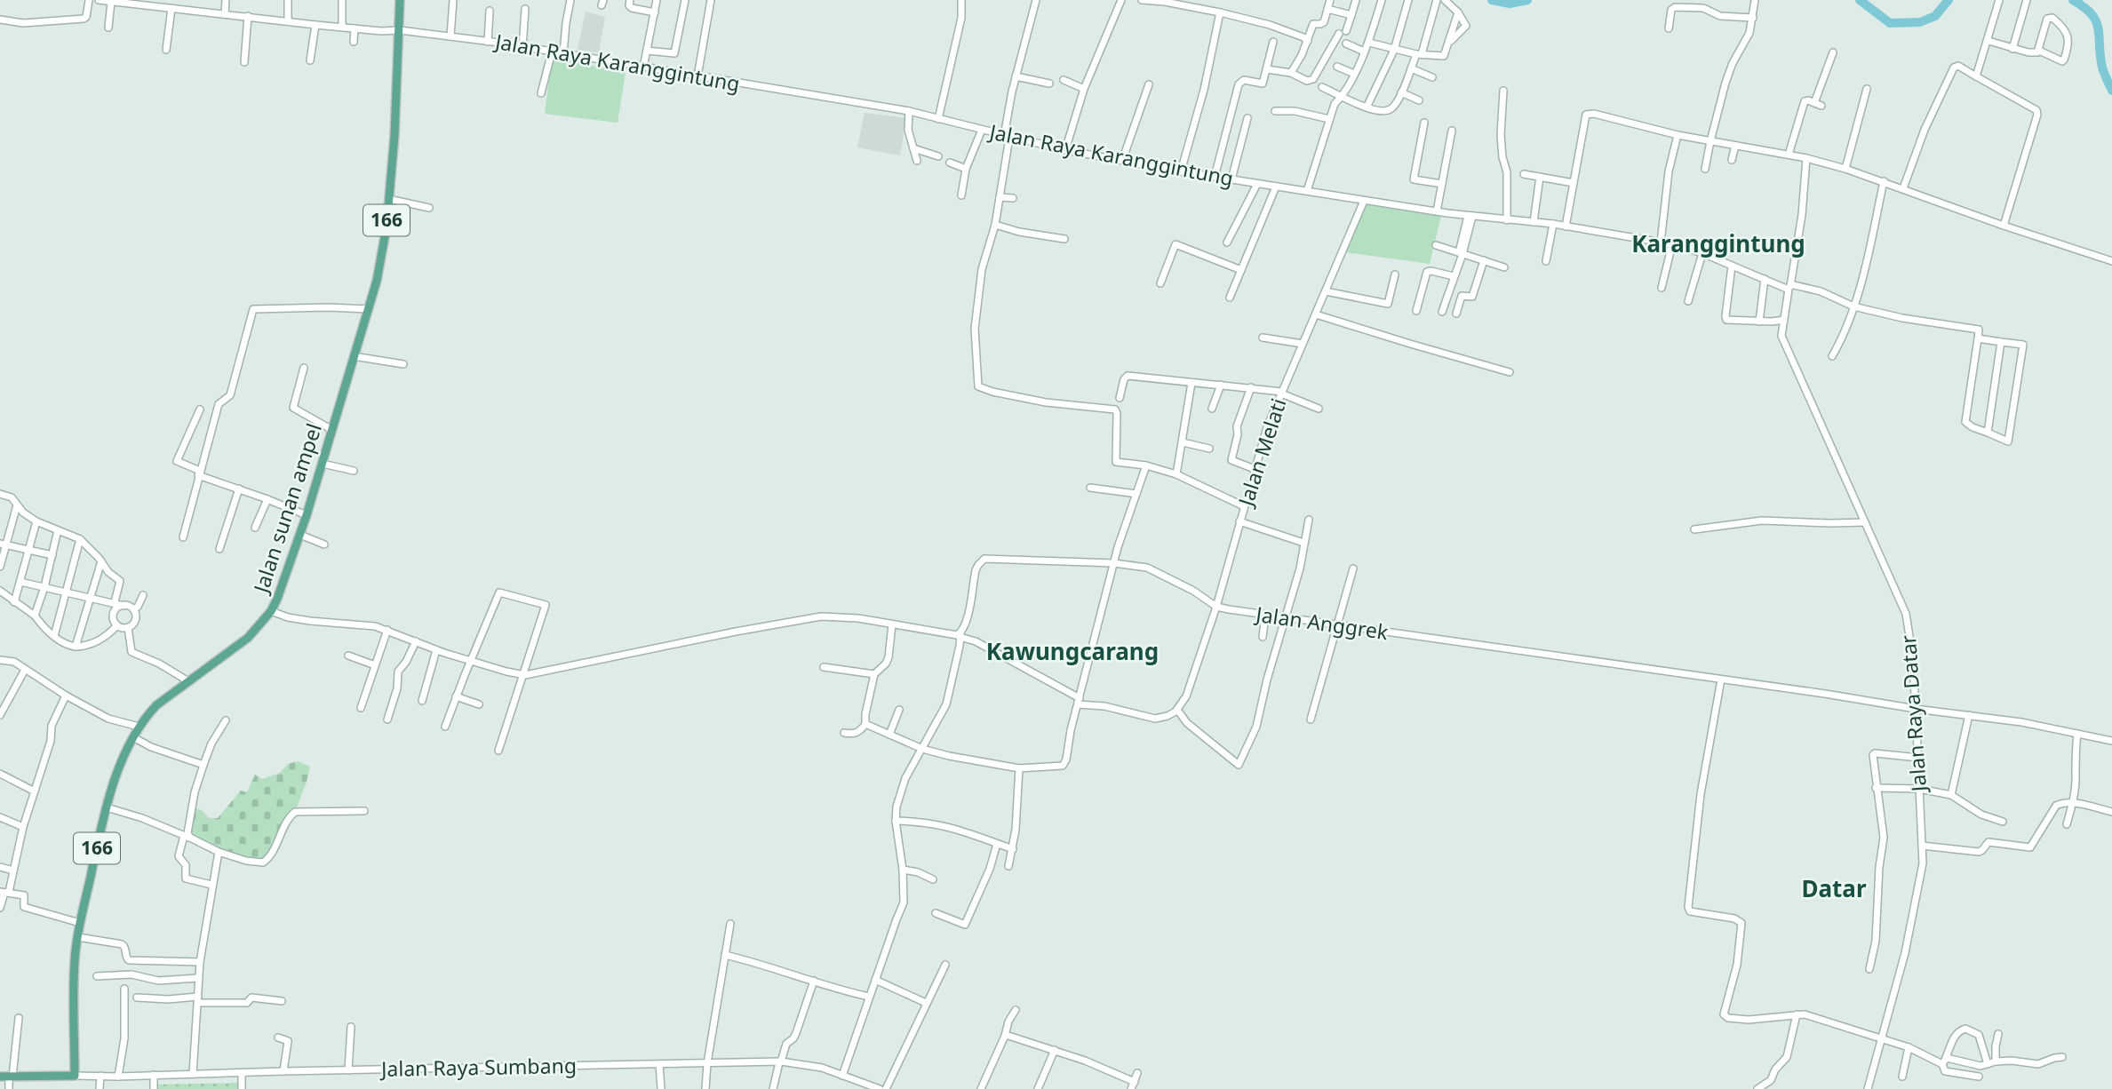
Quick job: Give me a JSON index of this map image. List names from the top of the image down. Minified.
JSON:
{"streets":{"main road":["166","Jalan sunan ampel"],"street":["Jalan Raya Karanggintung","Jalan Melati","Jalan Anggrek","Jalan Raya Datar","Jalan Raya Sumbang"]},"crossings":[["Jalan Raya Karanggintung","Jalan Melati"],["Jalan Raya Karanggintung","Jalan sunan ampel"],["Jalan Melati","Jalan Anggrek"],["Jalan sunan ampel","Jalan Raya Sumbang"],["Jalan Anggrek","Jalan Raya Datar"]],"districts":["Karanggintung","Kawungcarang","Datar"]}
